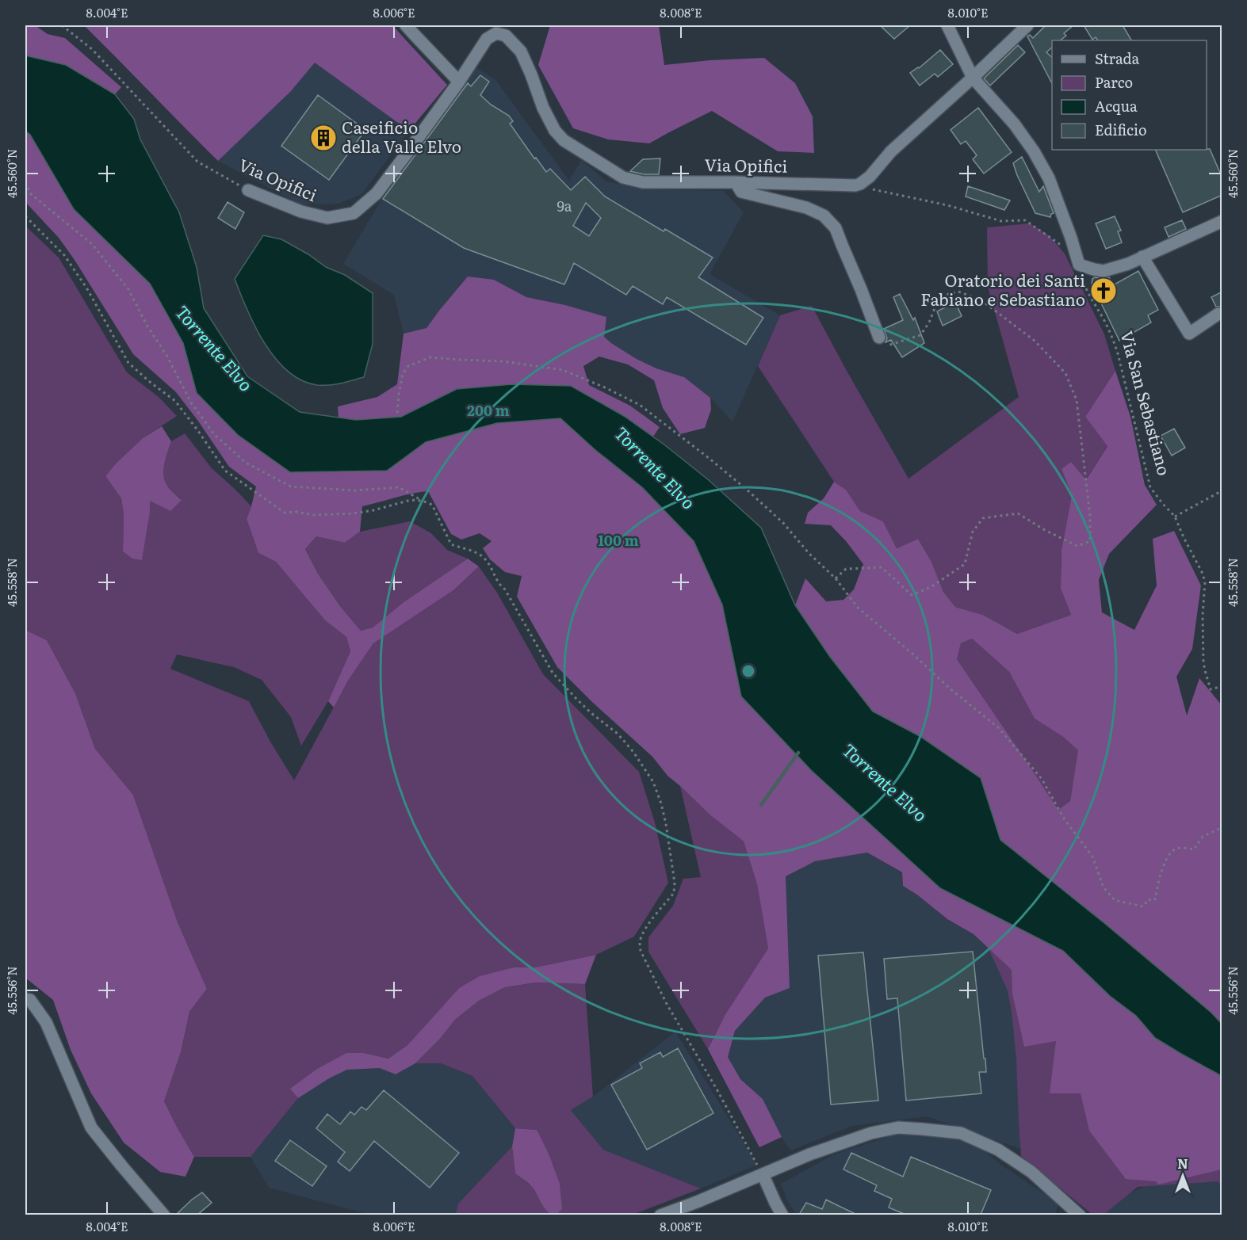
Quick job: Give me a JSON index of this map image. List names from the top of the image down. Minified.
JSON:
{"streets":{"street":["Via Opifici"],"path":["Via San Sebastiano"]},"water":["Torrente Elvo"],"places":{"building":["Caseificio della Valle Elvo"],"church":["Oratorio dei Santi Fabiano e Sebastiano"]},"house_numbers":["9a"],"legend":["Strada","Parco","Acqua","Edificio"],"north":"top","coordinates":["8.004°E","8.006°E","8.008°E","8.010°E","45.560°N","45.558°N","45.556°N"],"rings":["200 m","100 m"]}
